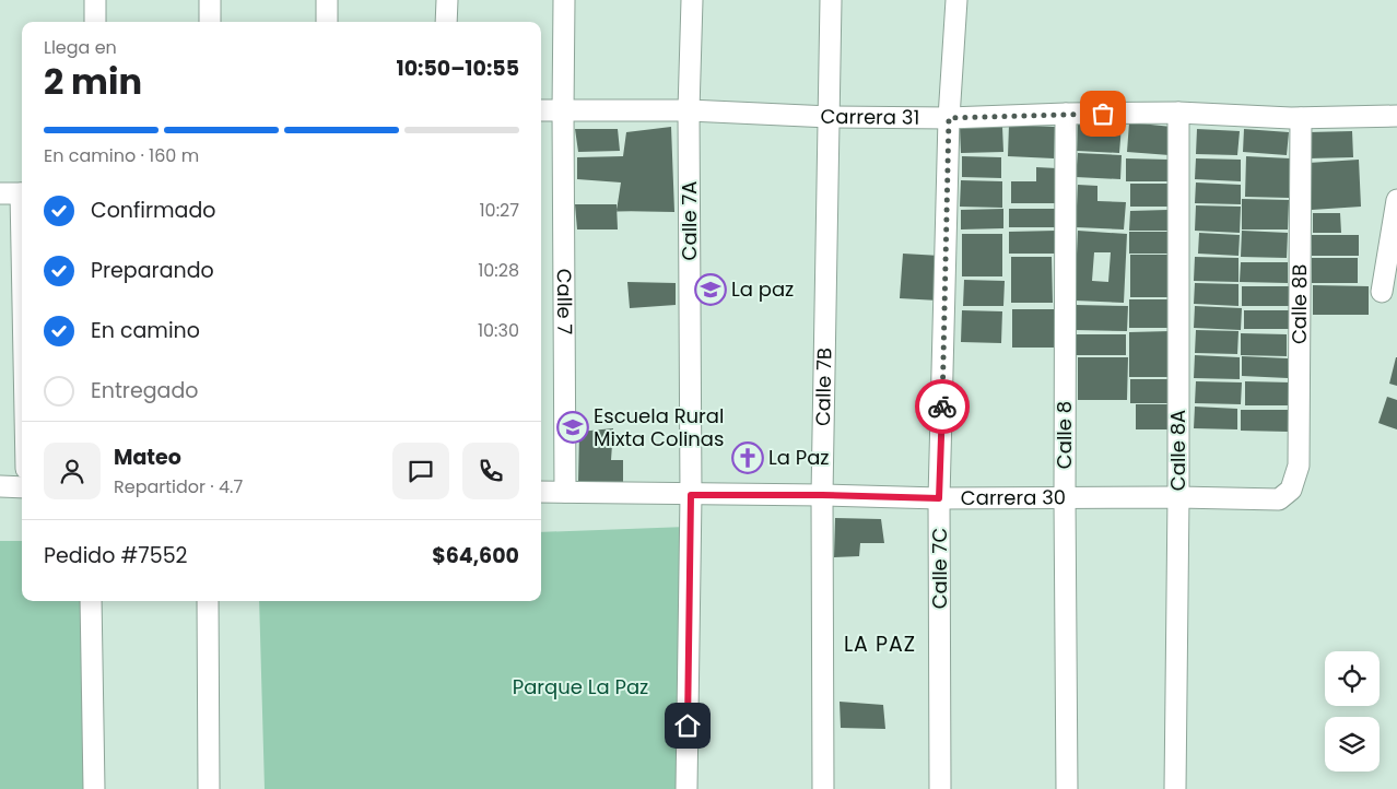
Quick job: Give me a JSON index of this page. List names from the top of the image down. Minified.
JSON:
{"streets":{"street":["Carrera 31","Calle 7A","Calle 7","Calle 8B","Calle 7B","Calle 8","Calle 8A","Carrera 30","Calle 7C"]},"crossings":[["Carrera 31","Calle 7A"],["Carrera 31","Calle 7"],["Carrera 31","Calle 8B"],["Carrera 31","Calle 7B"],["Carrera 31","Calle 8"],["Carrera 31","Calle 8A"],["Carrera 31","Calle 7C"],["Calle 7A","Carrera 30"],["Calle 7","Carrera 30"],["Calle 8B","Carrera 30"],["Calle 7B","Carrera 30"],["Calle 8","Carrera 30"],["Calle 8A","Carrera 30"],["Carrera 30","Calle 7C"]],"districts":["LA PAZ"],"parks":["Parque La Paz"],"places":{"school or university":["La paz","Escuela Rural Mixta Colinas"],"church":["La Paz"]},"page":{"heading":["2 min","Llega en","10:50–10:55"],"panel":["Mateo","Repartidor · 4.7","Pedido #7552","$64,600"],"bar":"En camino · 160 m","list":[["Confirmado","10:27"],["Preparando","10:28"],["En camino","10:30"],"Entregado"]}}
